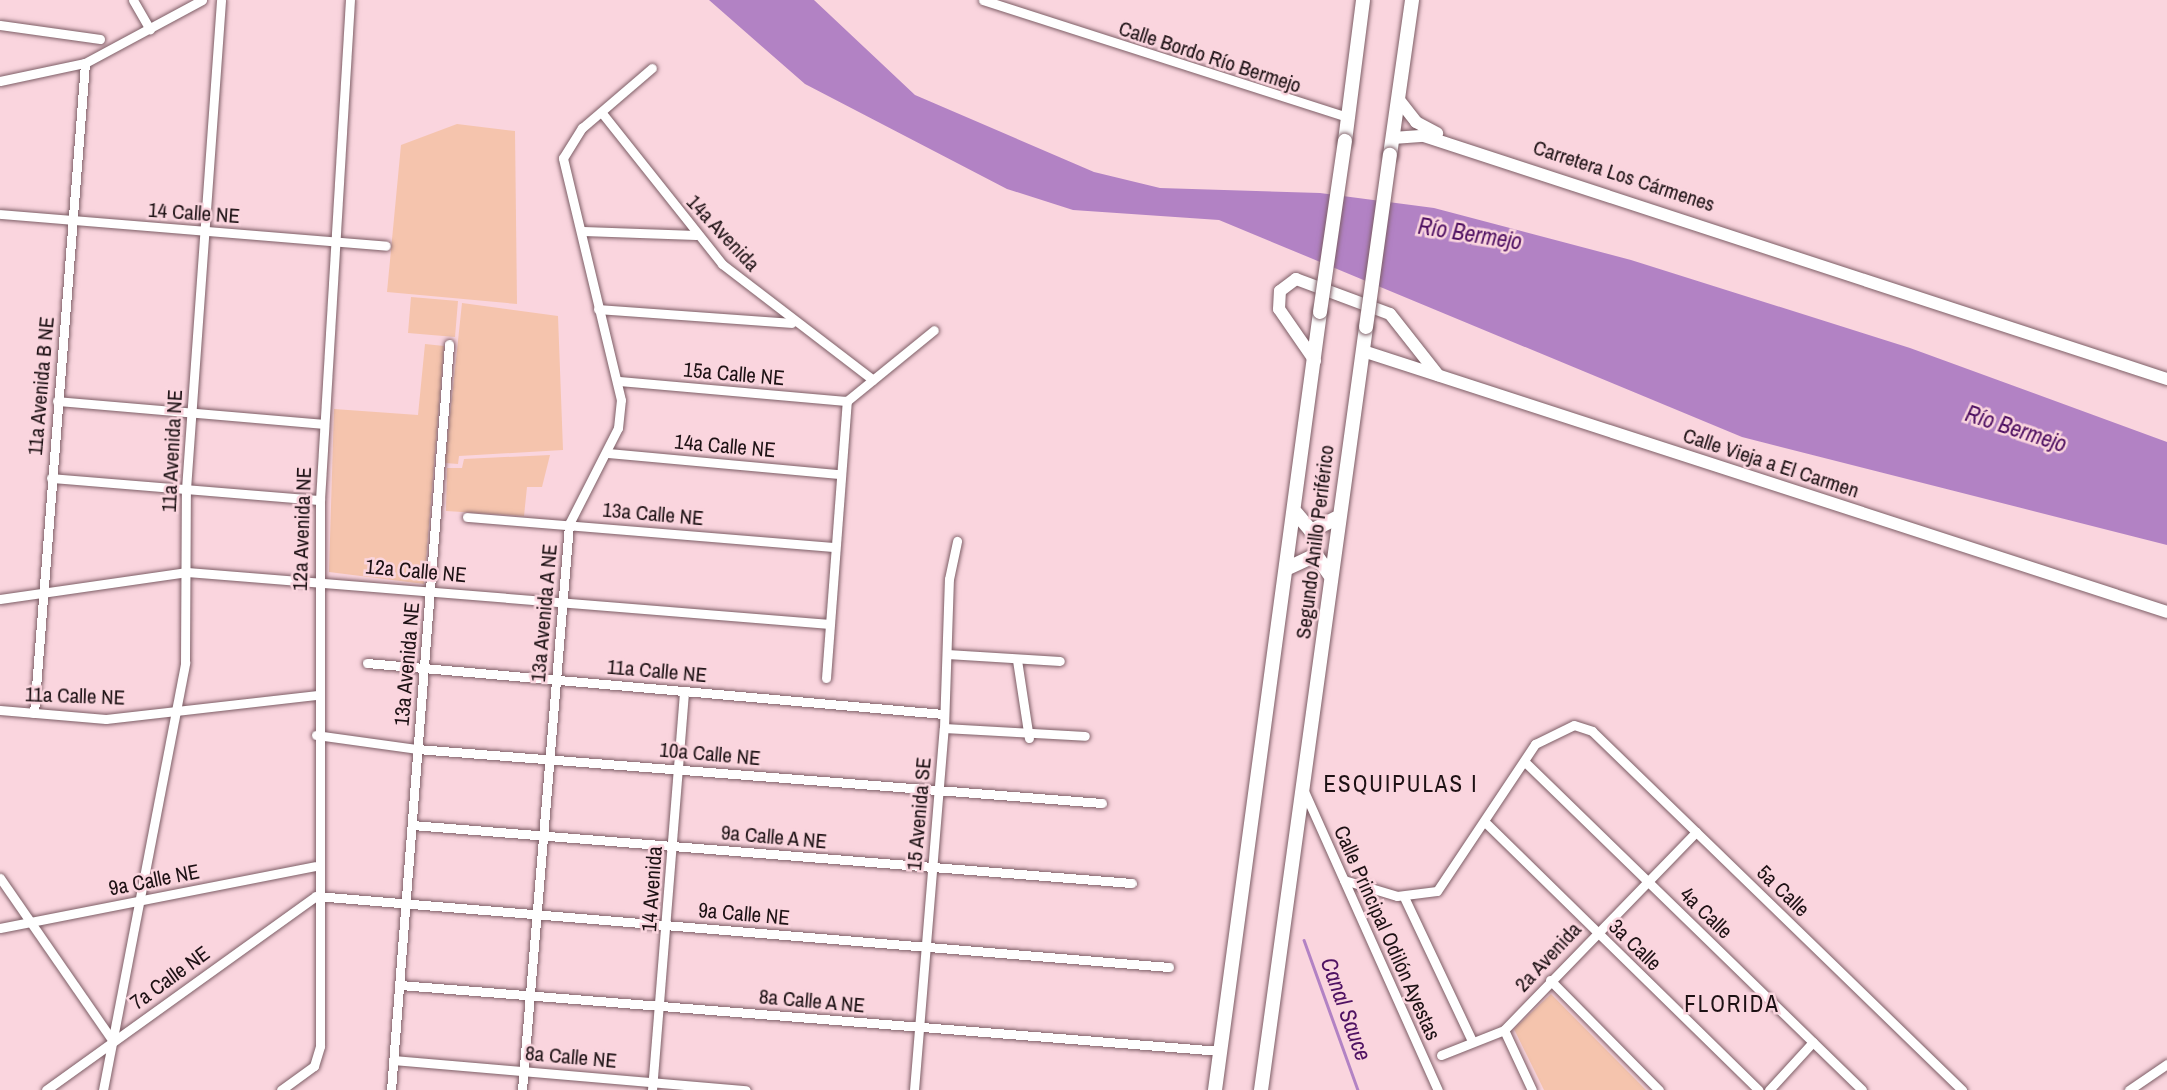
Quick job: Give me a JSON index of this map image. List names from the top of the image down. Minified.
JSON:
{"streets":{"main road":["Carretera Los Cármenes","Calle Vieja a El Carmen","Segundo Anillo Periférico"],"street":["Calle Bordo Río Bermejo","14 Calle NE","14a Avenida","15a Calle NE","11a Avenida B NE","14a Calle NE","11a Avenida NE","13a Calle NE","12a Avenida NE","12a Calle NE","13a Avenida A NE","13a Avenida NE","11a Calle NE","10a Calle NE","15 Avenida SE","9a Calle A NE","9a Calle NE","14 Avenida","5a Calle","4a Calle","Calle Principal Odilón Ayestas","3a Calle","2a Avenida","7a Calle NE","8a Calle A NE","8a Calle NE"]},"crossings":[["Calle Bordo Río Bermejo","Segundo Anillo Periférico"],["Carretera Los Cármenes","Segundo Anillo Periférico"],["14 Calle NE","11a Avenida B NE"],["14 Calle NE","11a Avenida NE"],["14 Calle NE","12a Avenida NE"],["14a Avenida","13a Avenida A NE"],["15a Calle NE","13a Avenida A NE"],["11a Avenida B NE","12a Calle NE"],["11a Avenida B NE","11a Calle NE"],["14a Calle NE","13a Avenida A NE"],["11a Avenida NE","12a Calle NE"],["11a Avenida NE","11a Calle NE"],["11a Avenida NE","9a Calle NE"],["11a Avenida NE","7a Calle NE"],["Calle Vieja a El Carmen","Segundo Anillo Periférico"],["13a Calle NE","13a Avenida A NE"],["12a Avenida NE","12a Calle NE"],["12a Avenida NE","11a Calle NE"],["12a Avenida NE","10a Calle NE"],["12a Avenida NE","9a Calle NE"],["12a Avenida NE","7a Calle NE"],["Segundo Anillo Periférico","Calle Principal Odilón Ayestas"],["Segundo Anillo Periférico","8a Calle A NE"],["12a Calle NE","13a Avenida A NE"],["12a Calle NE","13a Avenida NE"],["13a Avenida A NE","11a Calle NE"],["13a Avenida A NE","10a Calle NE"],["13a Avenida A NE","9a Calle A NE"],["13a Avenida A NE","9a Calle NE"],["13a Avenida A NE","8a Calle A NE"],["13a Avenida A NE","8a Calle NE"],["13a Avenida NE","11a Calle NE"],["13a Avenida NE","10a Calle NE"],["13a Avenida NE","9a Calle A NE"],["13a Avenida NE","9a Calle NE"],["13a Avenida NE","8a Calle A NE"],["13a Avenida NE","8a Calle NE"],["11a Calle NE","15 Avenida SE"],["11a Calle NE","14 Avenida"],["10a Calle NE","15 Avenida SE"],["10a Calle NE","14 Avenida"],["15 Avenida SE","9a Calle A NE"],["15 Avenida SE","9a Calle NE"],["15 Avenida SE","8a Calle A NE"],["9a Calle A NE","14 Avenida"],["9a Calle NE","14 Avenida"],["9a Calle NE","7a Calle NE"],["14 Avenida","8a Calle A NE"],["14 Avenida","8a Calle NE"],["5a Calle","4a Calle"],["5a Calle","2a Avenida"],["4a Calle","2a Avenida"],["3a Calle","2a Avenida"]],"districts":["ESQUIPULAS I","FLORIDA"],"water":["Río Bermejo","Canal Sauce"]}
